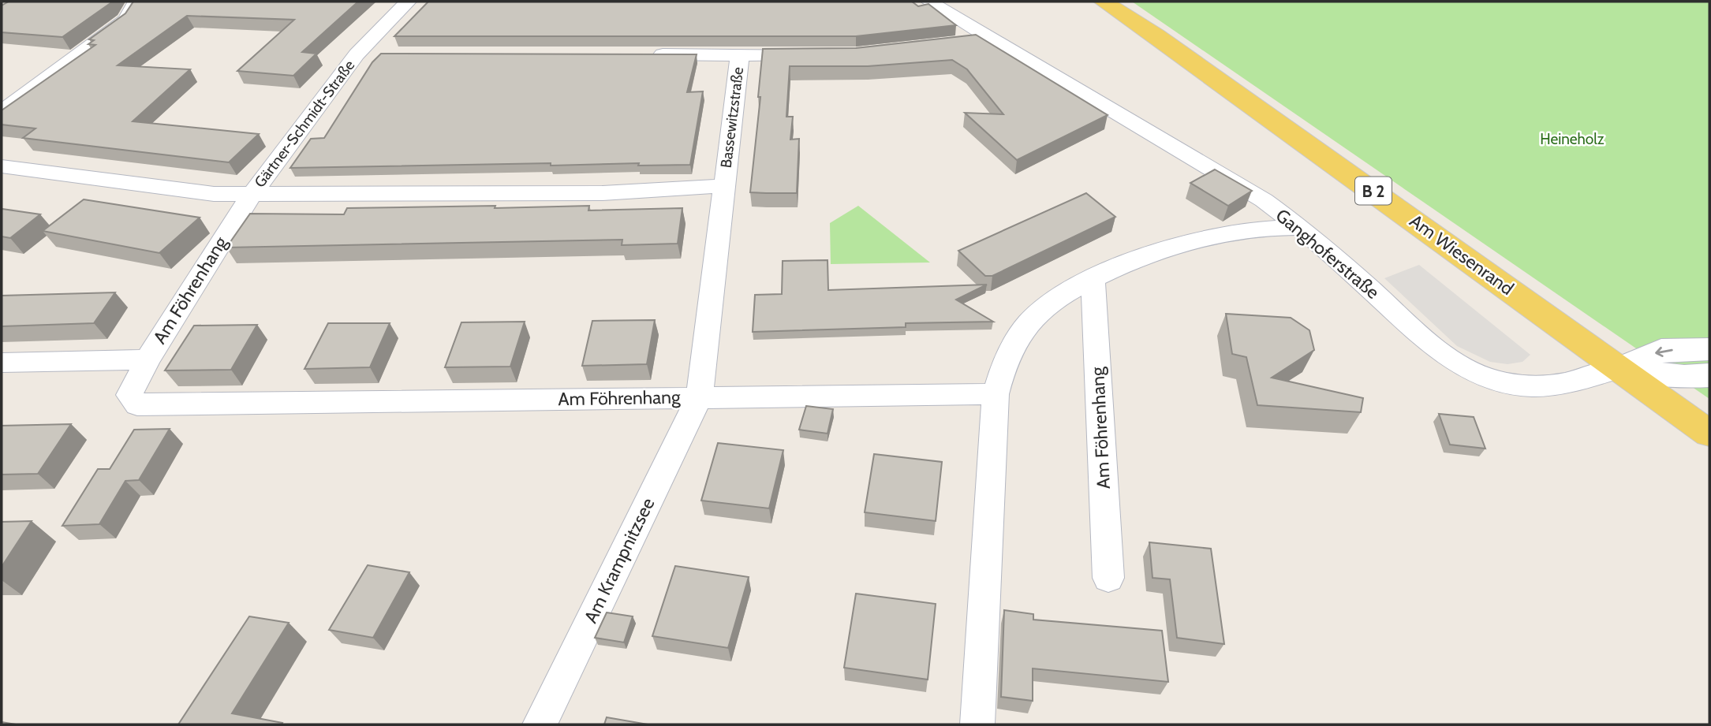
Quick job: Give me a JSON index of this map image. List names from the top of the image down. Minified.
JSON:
{"streets":{"main road":["B 2","Am Wiesenrand"],"street":["Bassewitzstraße","Gärtner-Schmidt-Straße","Ganghoferstraße","Am Föhrenhang","Am Krampnitzsee"]},"crossings":[["Bassewitzstraße","Am Föhrenhang"],["Bassewitzstraße","Am Krampnitzsee"],["Gärtner-Schmidt-Straße","Am Föhrenhang"],["Ganghoferstraße","Am Wiesenrand"],["Am Föhrenhang","Am Krampnitzsee"]],"parks":["Heineholz"]}
